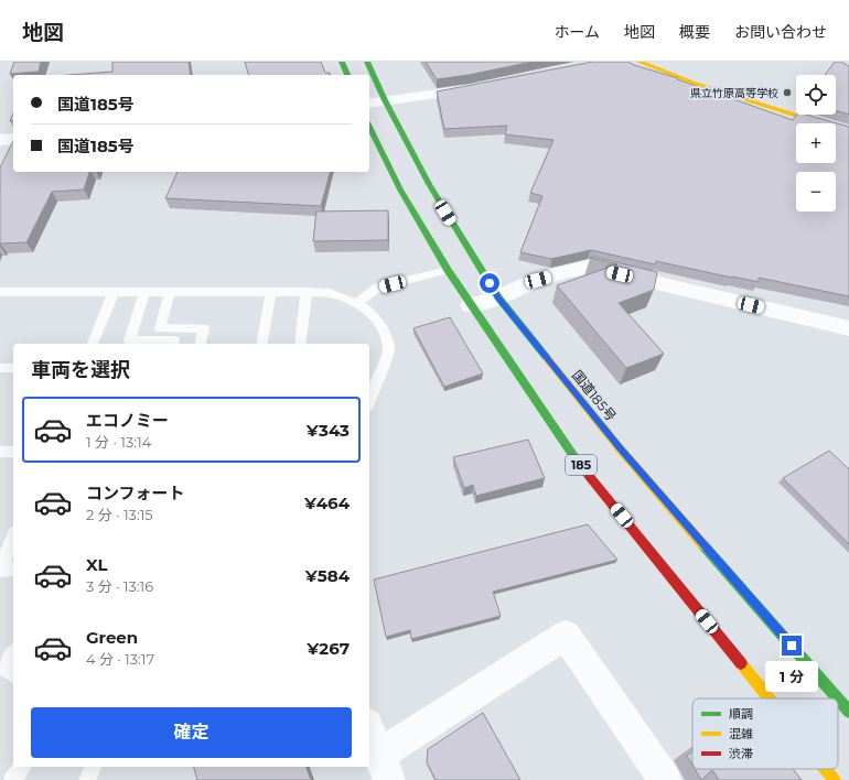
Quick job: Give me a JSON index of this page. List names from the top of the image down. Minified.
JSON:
{"streets":{"main road":["国道185号","185"]},"places":["県立竹原高等学校"],"legend":["順調","混雑","渋滞"],"page":{"header":"地図","nav":["ホーム","地図","概要","お問い合わせ"],"map_buttons":["+","−"],"banner":["国道185号","国道185号"],"heading":"車両を選択","list":[{"name":"エコノミー","note":"1 分 · 13:14","value":"¥343"},{"name":"コンフォート","note":"2 分 · 13:15","value":"¥464"},{"name":"XL","note":"3 分 · 13:16","value":"¥584"},{"name":"Green","note":"4 分 · 13:17","value":"¥267"}],"bubble":"1 分","buttons":"確定"}}
